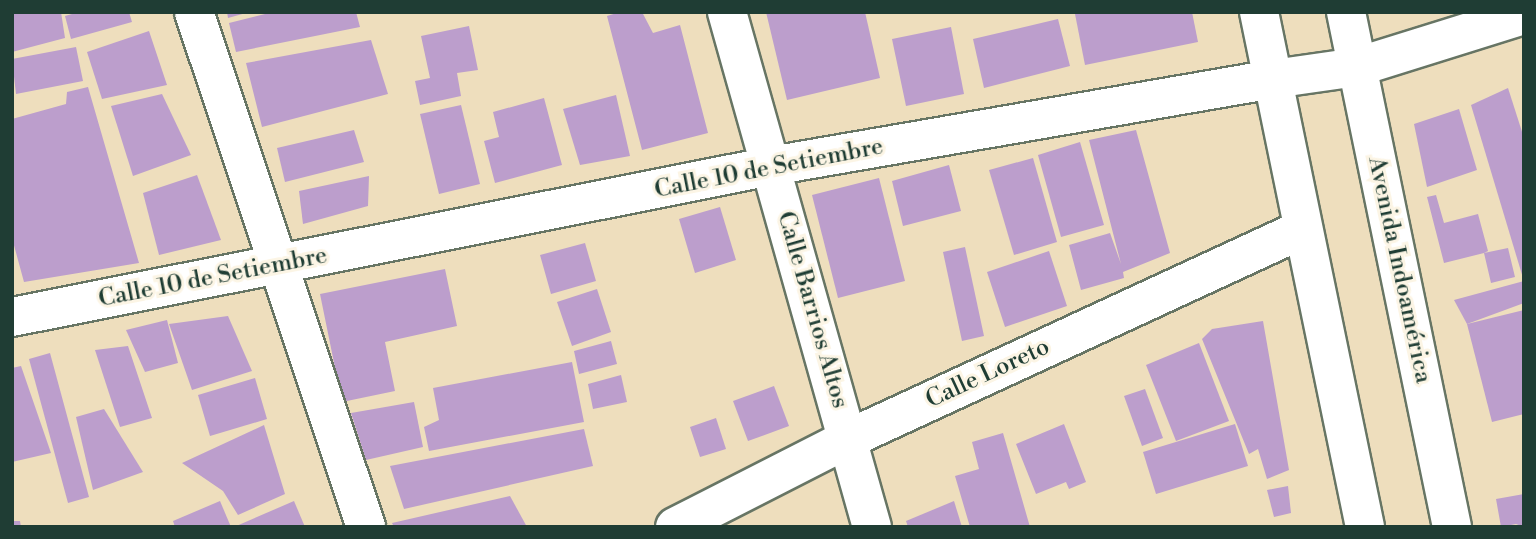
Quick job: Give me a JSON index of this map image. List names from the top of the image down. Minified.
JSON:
{"streets":{"street":["Calle 10 de Setiembre","Avenida Indoamérica","Calle Barrios Altos","Calle Loreto"]},"crossings":[["Calle 10 de Setiembre","Avenida Indoamérica"],["Calle 10 de Setiembre","Calle Barrios Altos"],["Calle Barrios Altos","Calle Loreto"]]}
